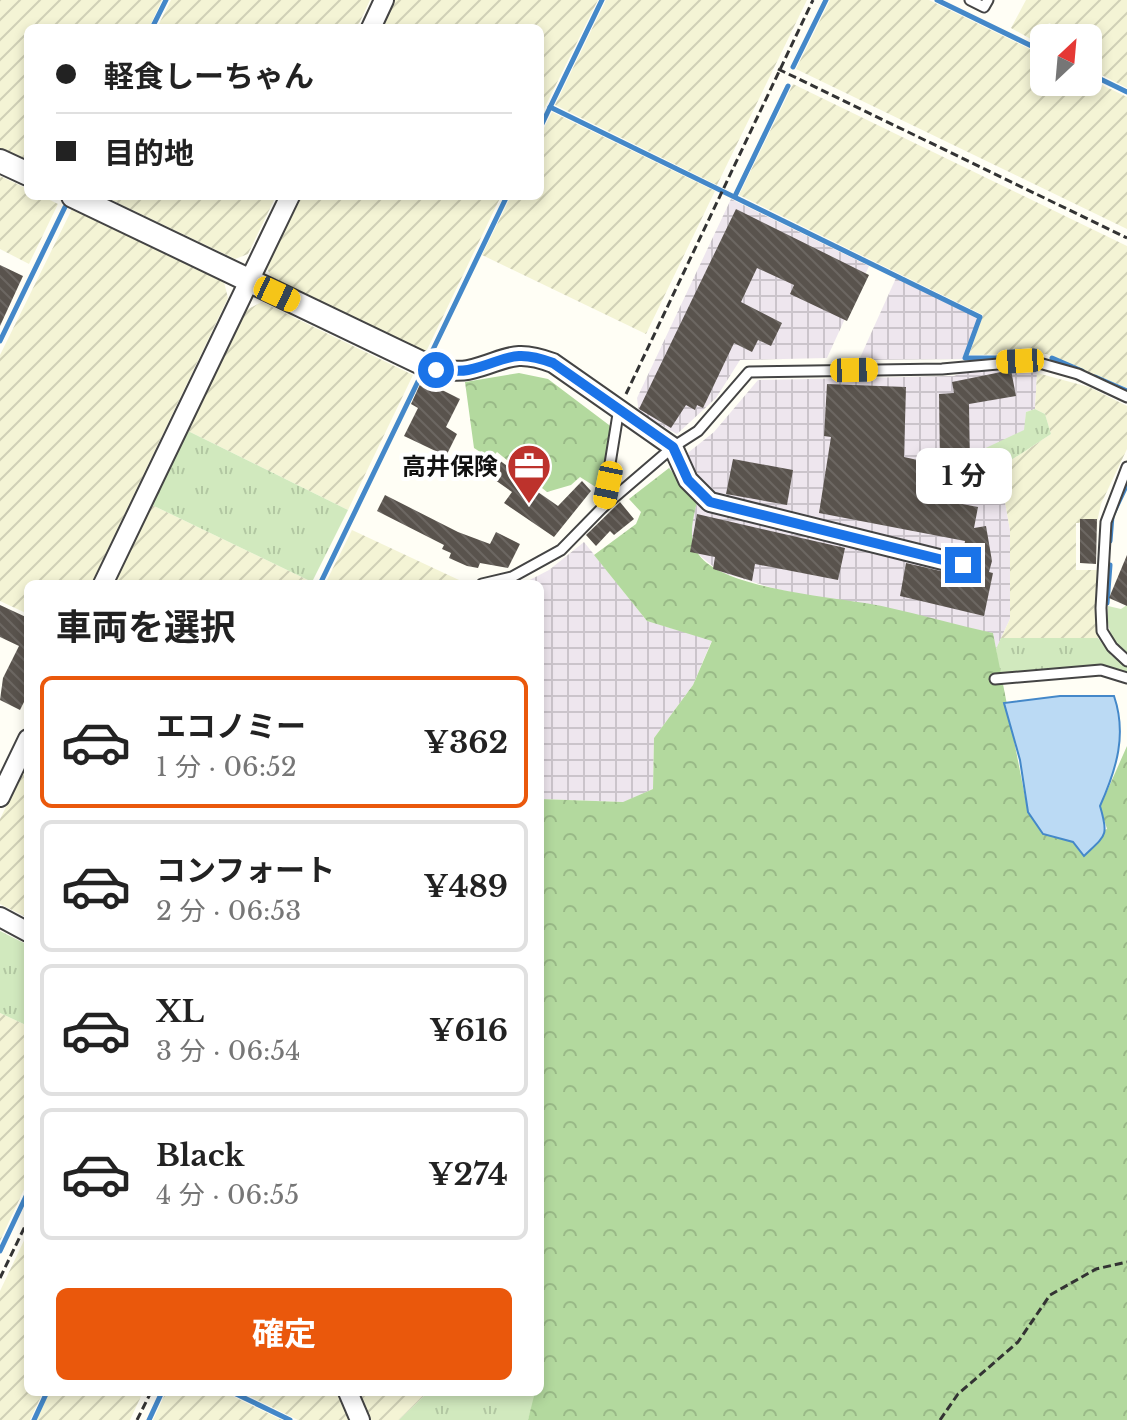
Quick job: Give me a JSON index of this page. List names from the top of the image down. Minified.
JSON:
{"places":{"office":["高井保険"]},"north":"top right","page":{"banner":["軽食しーちゃん","目的地"],"bubble":"1 分","heading":"車両を選択","list":[{"name":"エコノミー","note":"1 分 · 06:52","value":"¥362"},{"name":"コンフォート","note":"2 分 · 06:53","value":"¥489"},{"name":"XL","note":"3 分 · 06:54","value":"¥616"},{"name":"Black","note":"4 分 · 06:55","value":"¥274"}],"buttons":"確定"}}
